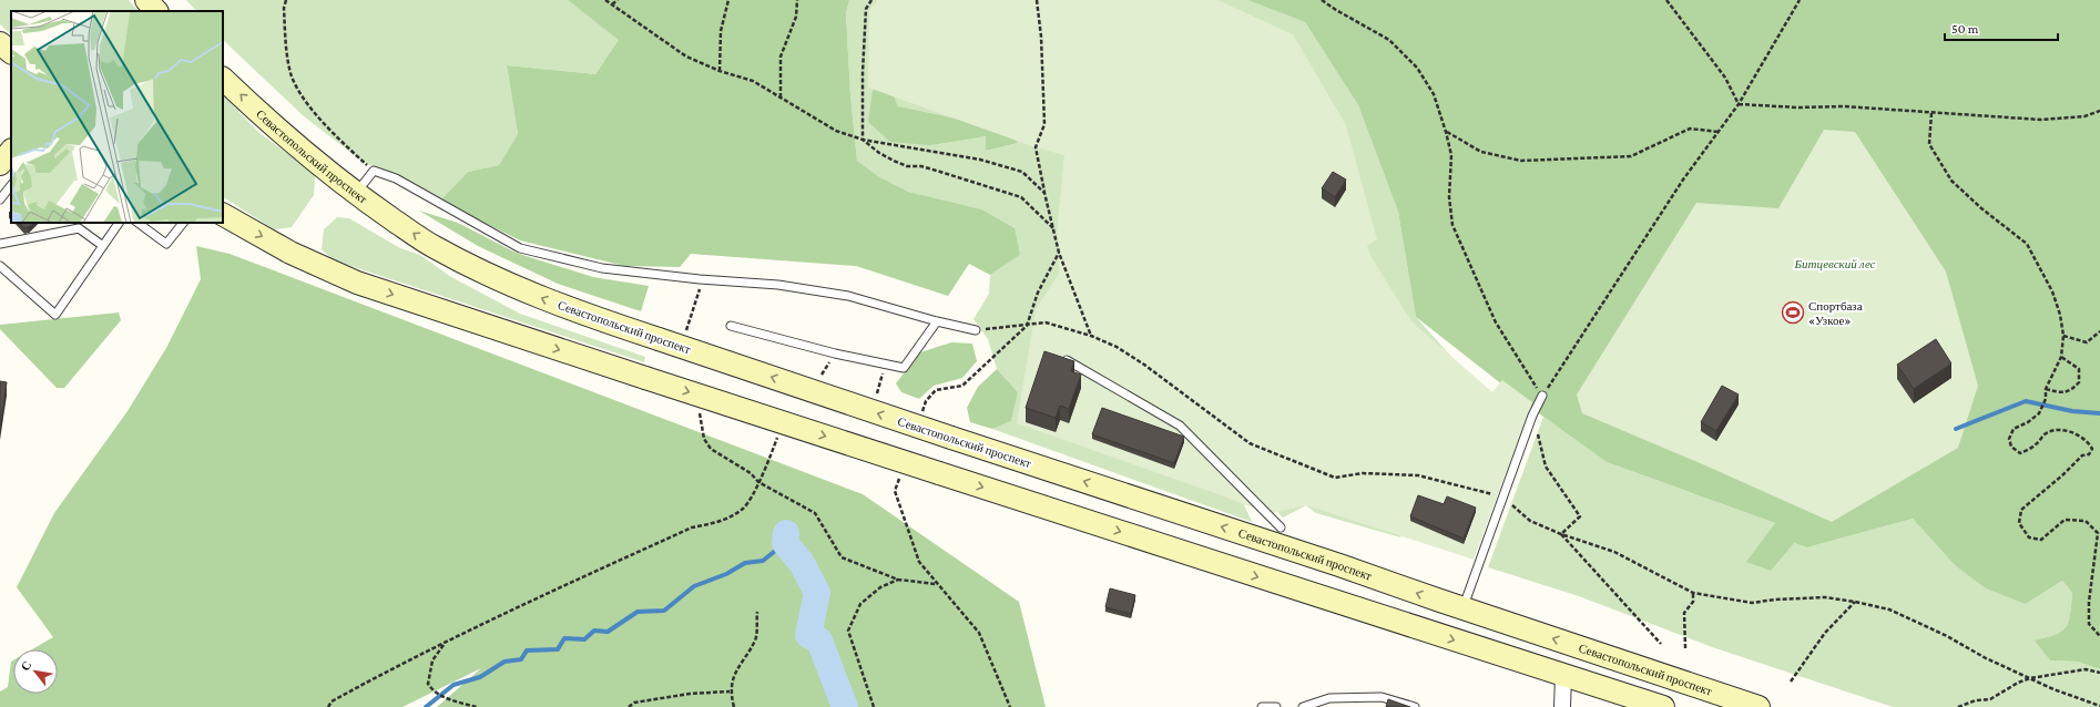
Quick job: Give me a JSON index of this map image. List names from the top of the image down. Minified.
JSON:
{"streets":{"main road":["Севастопольский проспект"]},"parks":["Битцевский лес"],"places":{"sports":["Спортбаза «Узкое»"]},"scale_bar":"50 m","north":"top left"}
